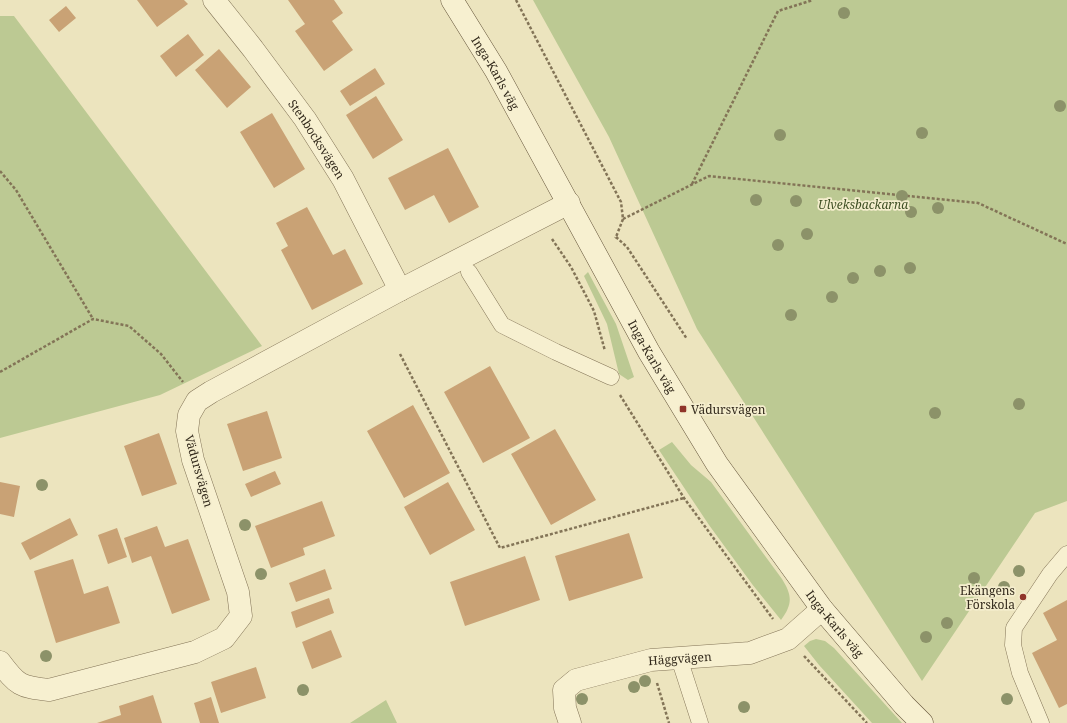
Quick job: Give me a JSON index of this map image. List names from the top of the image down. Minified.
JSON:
{"streets":{"street":["Inga-Karls väg","Stenbocksvägen","Vädursvägen","Häggvägen"]},"crossings":[["Inga-Karls väg","Häggvägen"]],"parks":["Ulveksbackarna"],"places":{"transit":["Vädursvägen"],"other":["Ekängens Förskola"]}}
